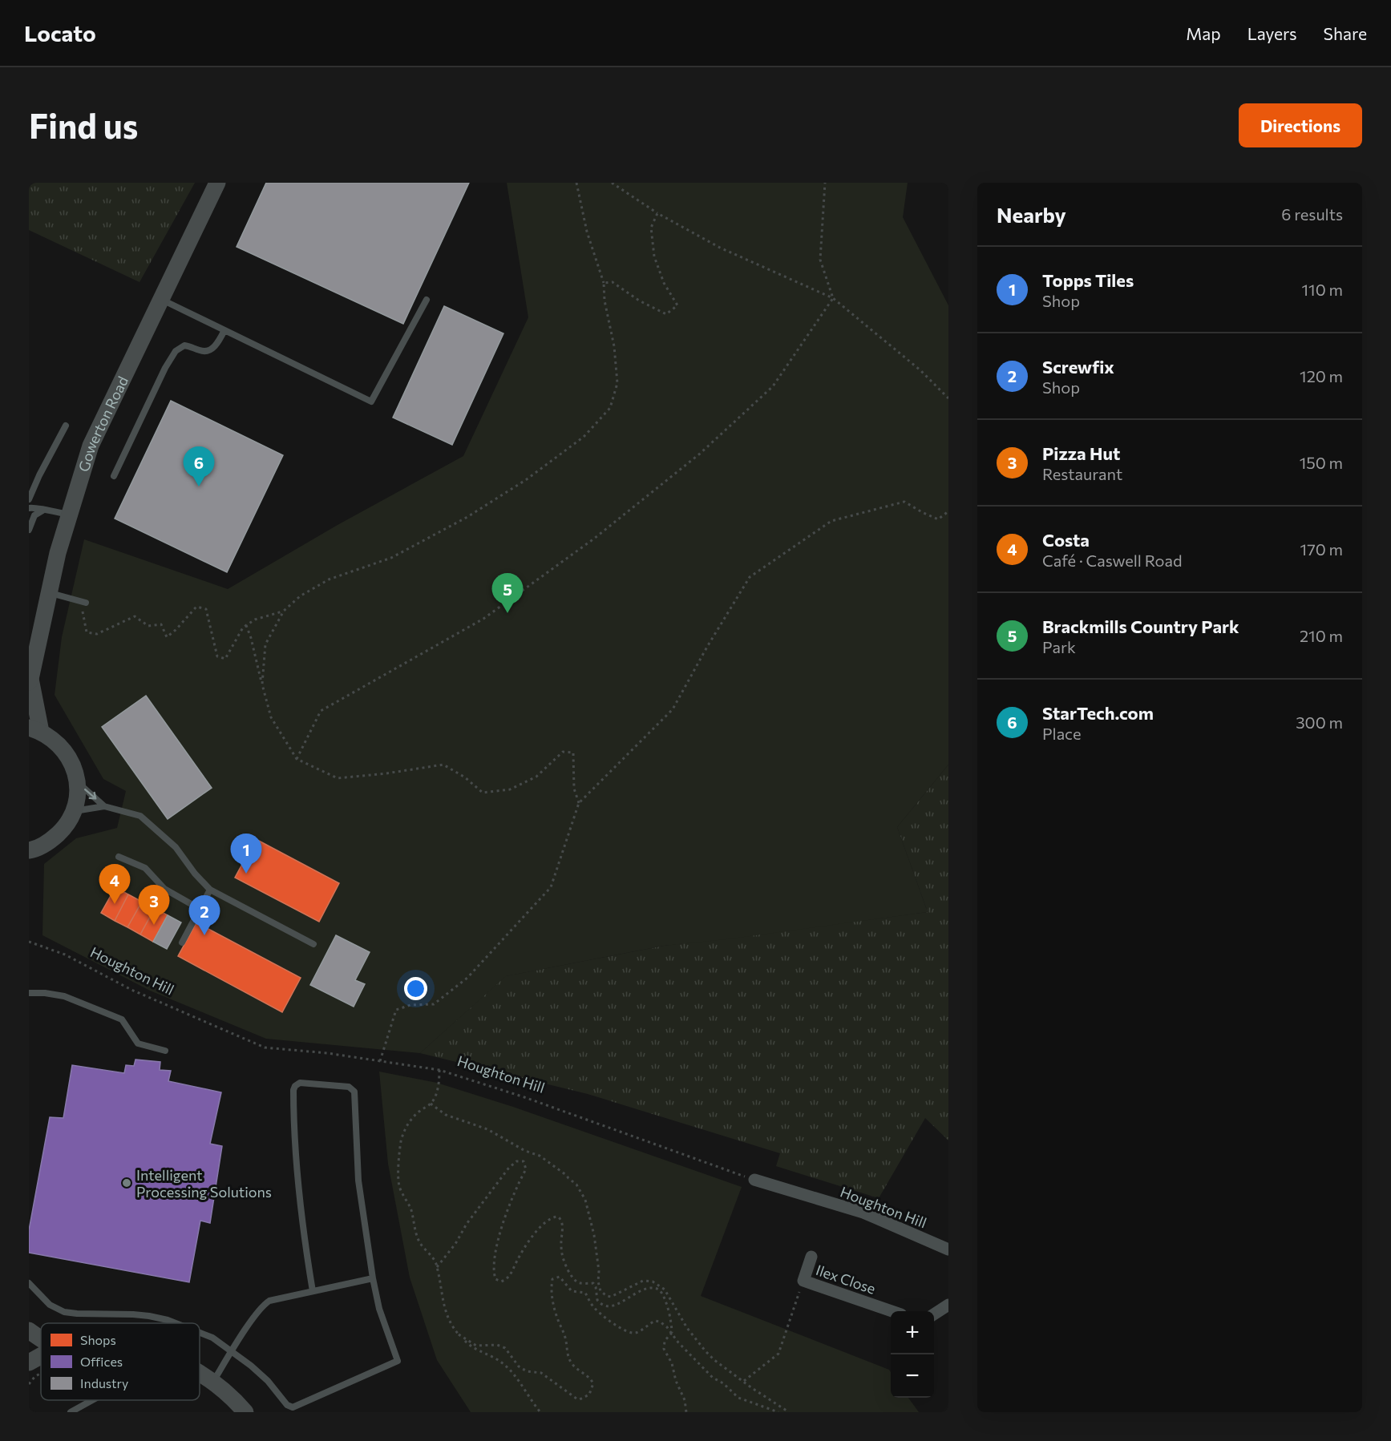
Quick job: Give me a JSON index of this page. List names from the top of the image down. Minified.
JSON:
{"streets":{"street":["Gowerton Road","Houghton Hill","Ilex Close"]},"places":["Intelligent Processing Solutions"],"legend":["Shops","Offices","Industry"],"page":{"header":"Locato","nav":["Map","Layers","Share"],"buttons":"Directions","title":"Find us","heading":["Nearby","6 results"],"list":[{"mark":"1","name":"Topps Tiles","note":"Shop","value":"110 m"},{"mark":"2","name":"Screwfix","note":"Shop","value":"120 m"},{"mark":"3","name":"Pizza Hut","note":"Restaurant","value":"150 m"},{"mark":"4","name":"Costa","note":"Café · Caswell Road","value":"170 m"},{"mark":"5","name":"Brackmills Country Park","note":"Park","value":"210 m"},{"mark":"6","name":"StarTech.com","note":"Place","value":"300 m"}],"pins":["6","5","1","4","3","2"],"map_buttons":["+","−"]}}
